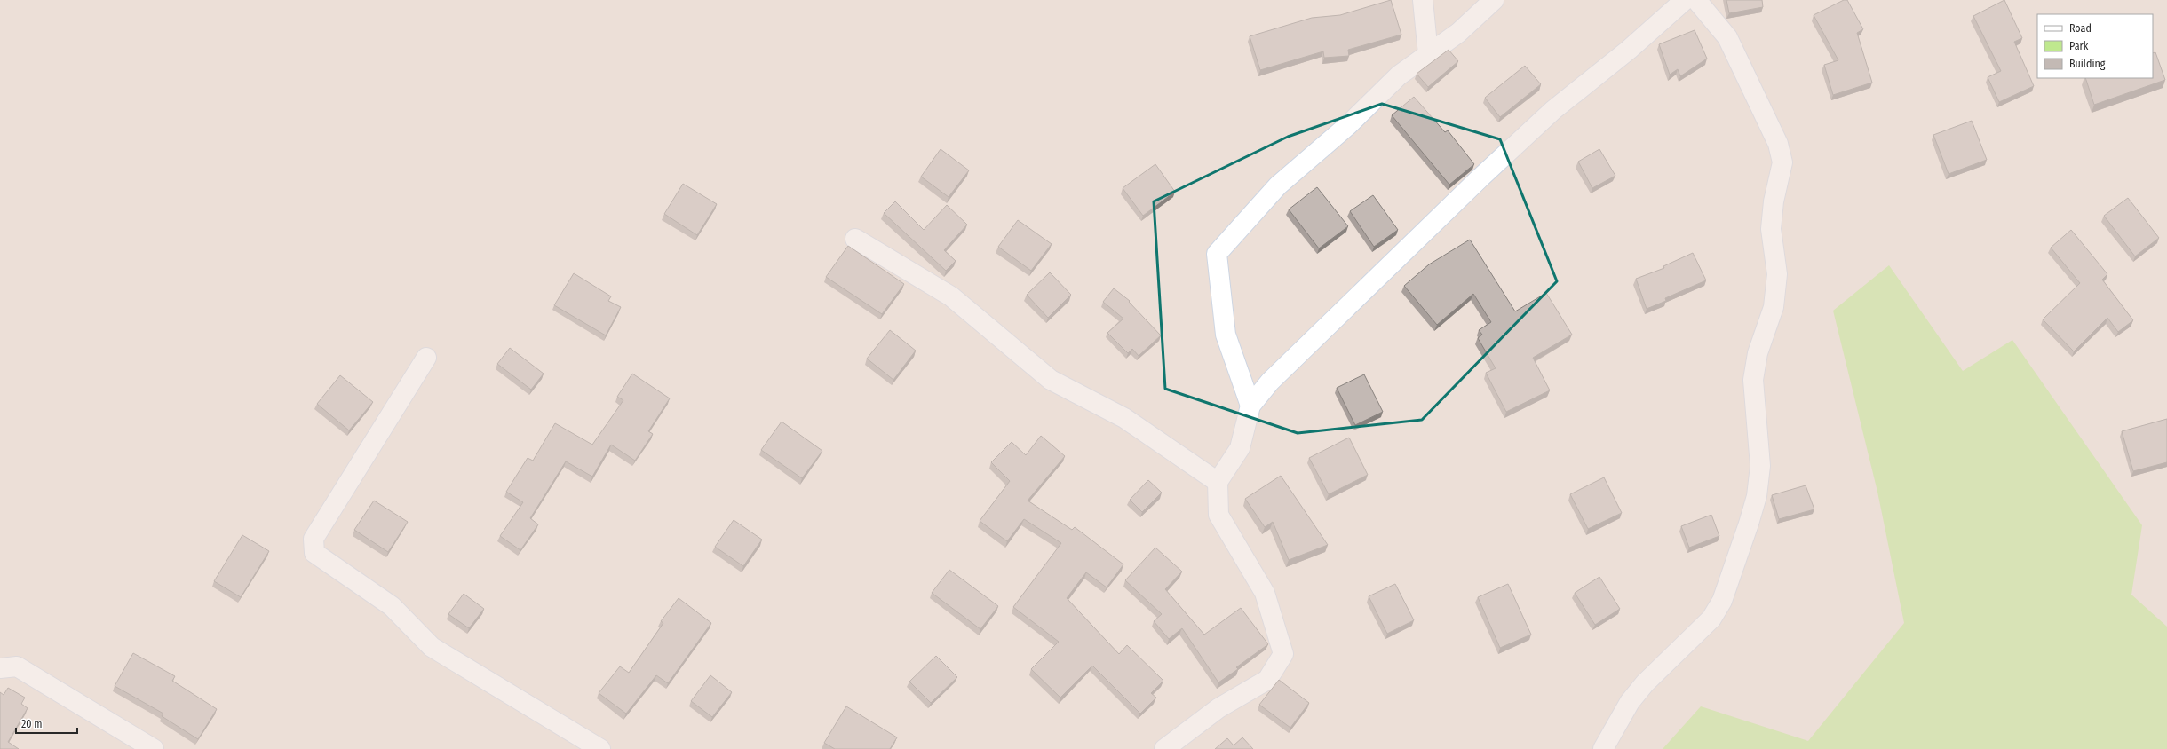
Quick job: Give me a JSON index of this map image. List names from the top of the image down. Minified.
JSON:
{"legend":["Road","Park","Building"],"scale_bar":"20 m"}
